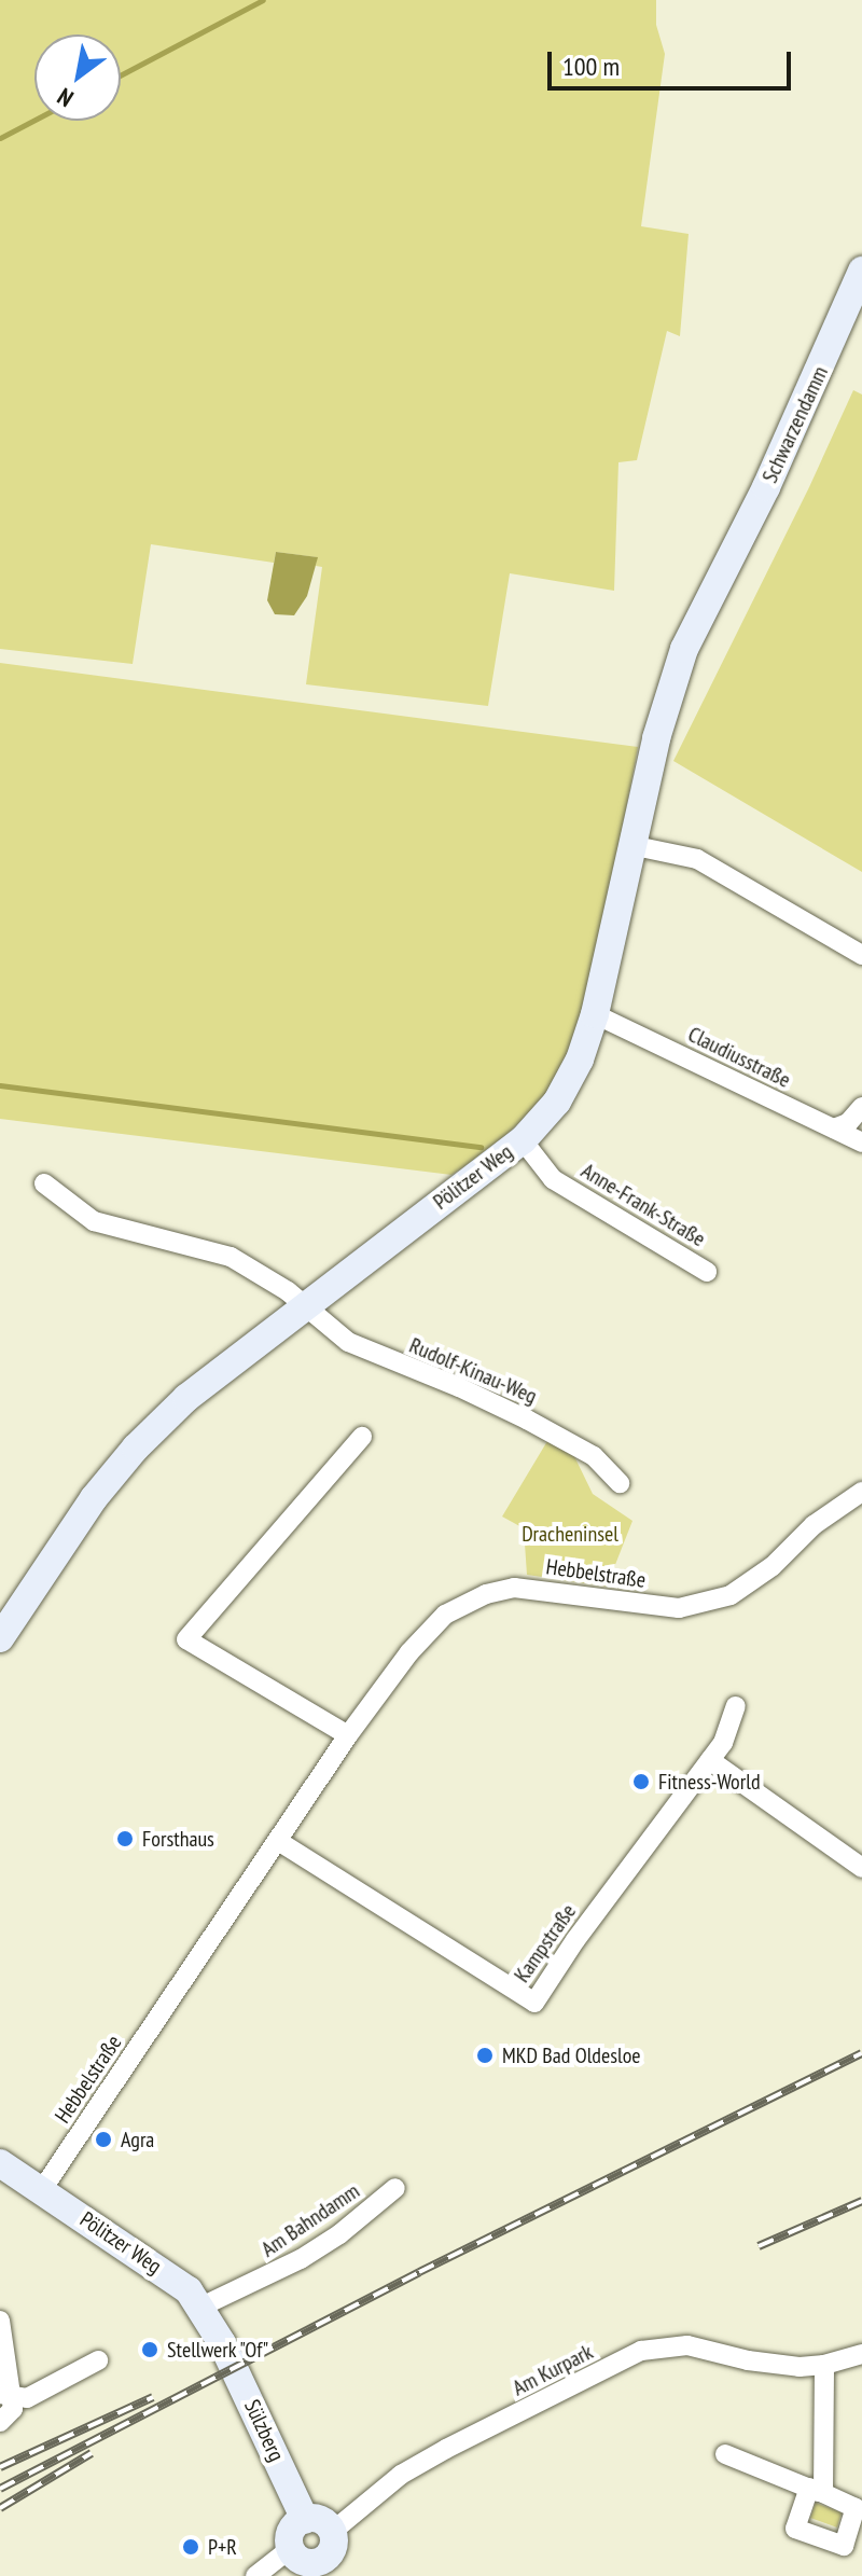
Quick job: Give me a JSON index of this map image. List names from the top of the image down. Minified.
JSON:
{"streets":{"main road":["Schwarzendamm","Pölitzer Weg","Sülzberg"],"street":["Claudiusstraße","Anne-Frank-Straße","Rudolf-Kinau-Weg","Hebbelstraße","Kampstraße","Am Bahndamm","Am Kurpark"]},"crossings":[["Schwarzendamm","Pölitzer Weg"],["Claudiusstraße","Pölitzer Weg"],["Pölitzer Weg","Anne-Frank-Straße"],["Pölitzer Weg","Rudolf-Kinau-Weg"],["Pölitzer Weg","Hebbelstraße"],["Pölitzer Weg","Am Bahndamm"],["Pölitzer Weg","Sülzberg"],["Hebbelstraße","Kampstraße"],["Am Kurpark","Sülzberg"]],"parks":["Dracheninsel"],"places":["Fitness-World","Forsthaus","MKD Bad Oldesloe","Agra","Stellwerk \"Of\"","P+R"],"scale_bar":"100 m","north":"bottom left"}
